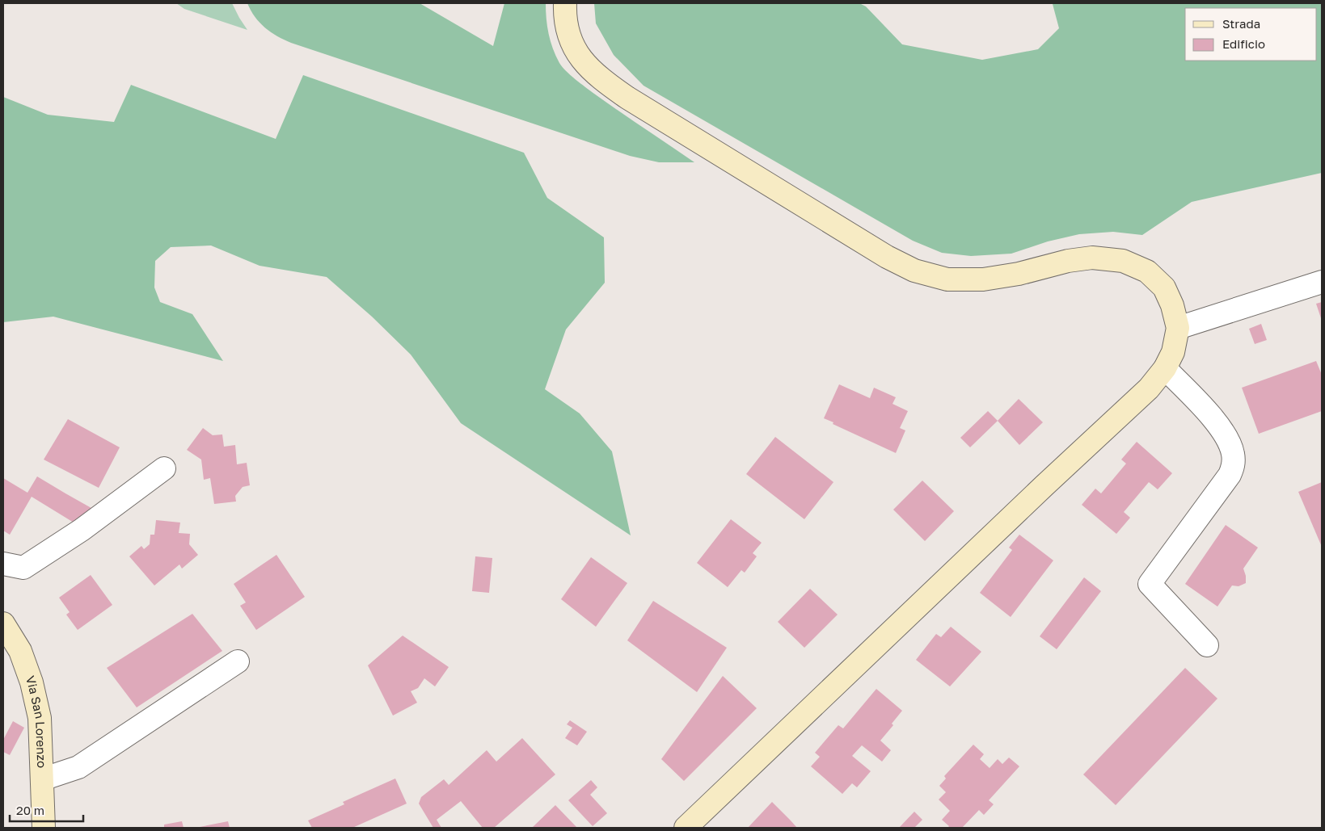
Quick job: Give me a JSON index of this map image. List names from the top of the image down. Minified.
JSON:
{"streets":{"main road":["Via San Lorenzo"]},"legend":["Strada","Edificio"],"scale_bar":"20 m"}
